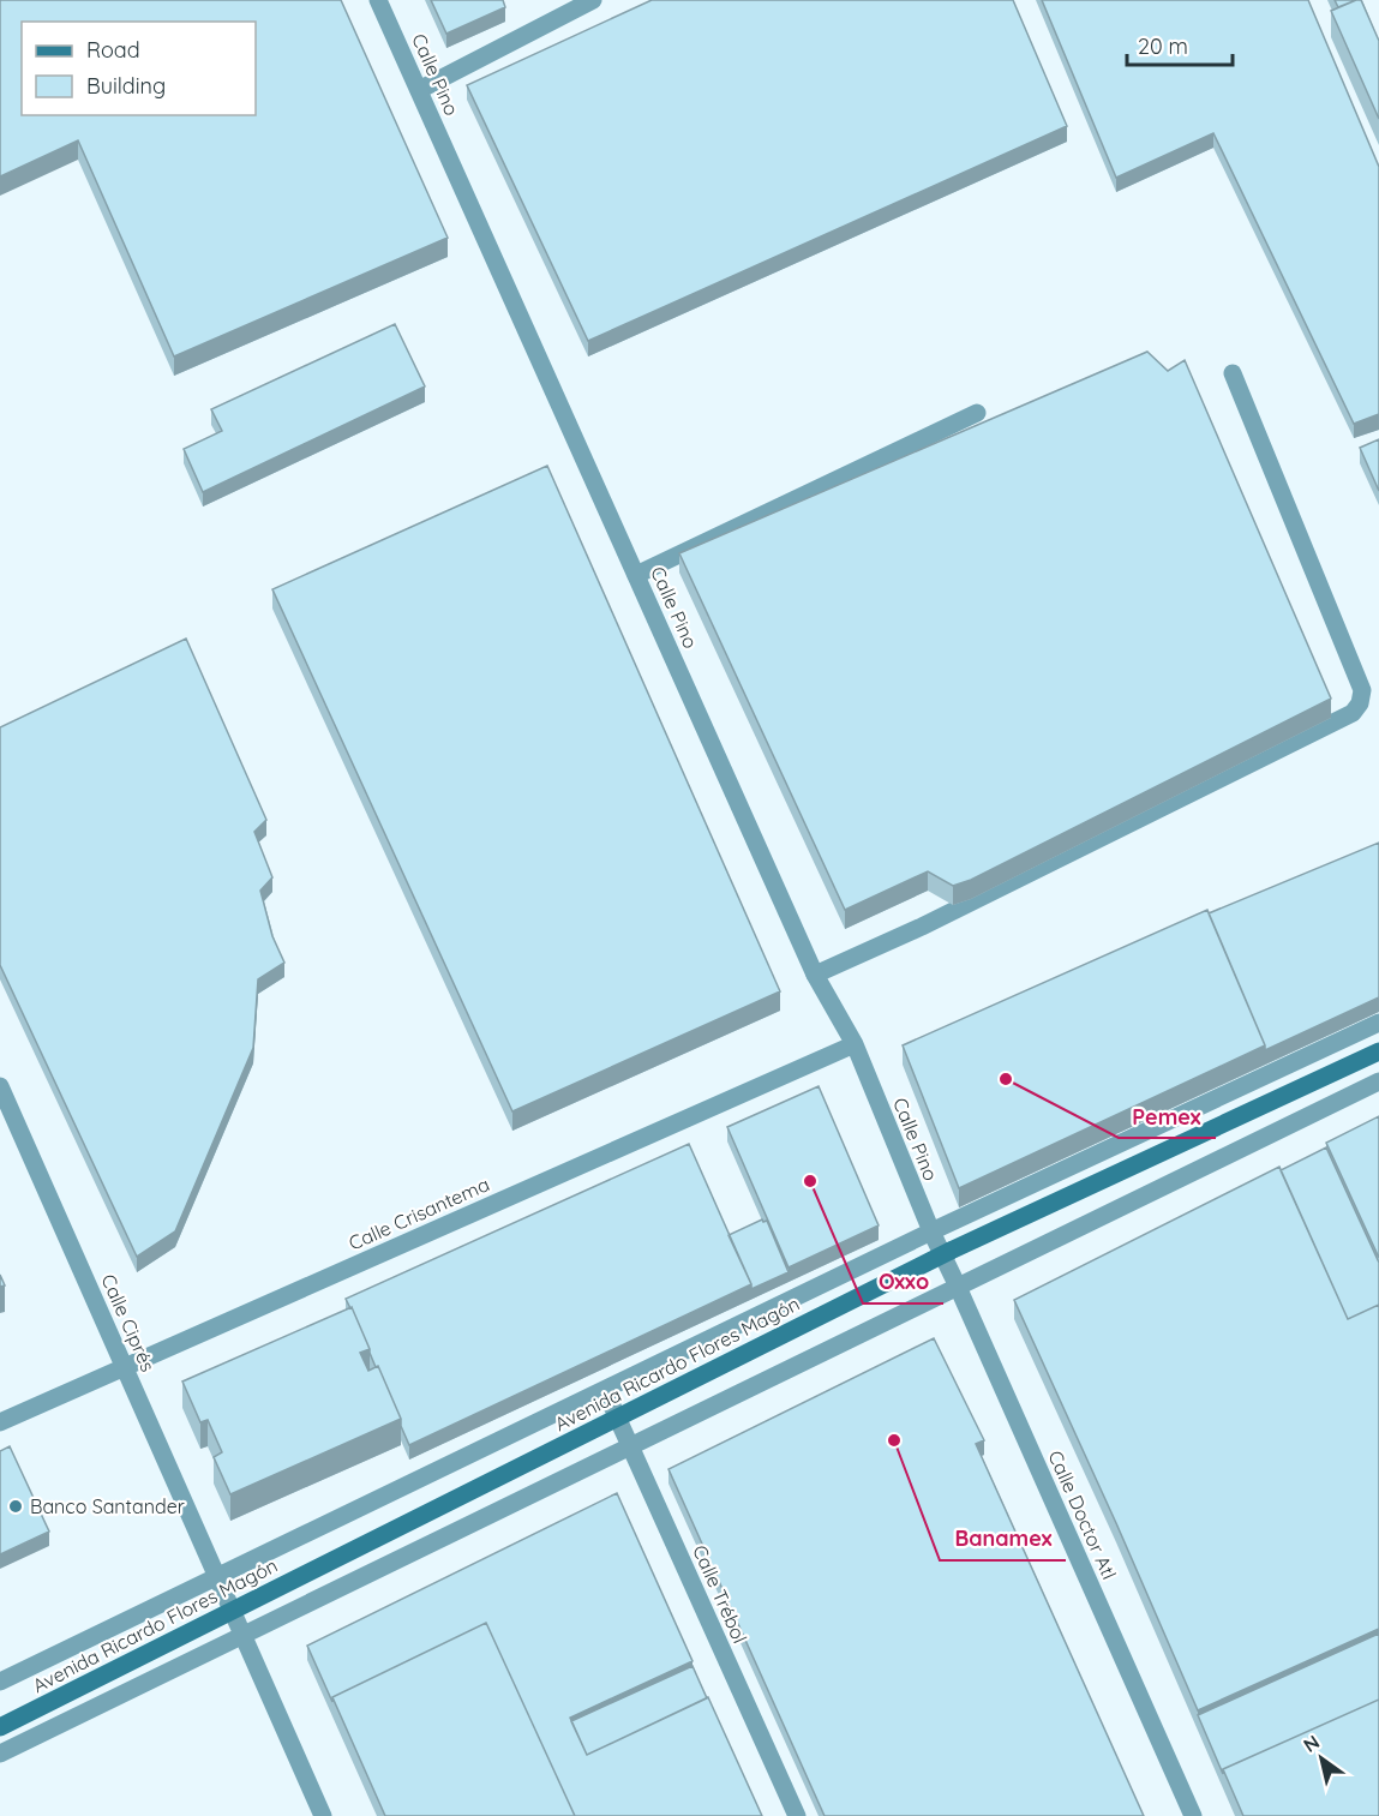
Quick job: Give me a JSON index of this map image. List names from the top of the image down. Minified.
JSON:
{"streets":{"main road":["Avenida Ricardo Flores Magón"],"street":["Calle Pino","Calle Crisantema","Calle Ciprés","Calle Doctor Atl","Calle Trébol"]},"crossings":[["Calle Pino","Calle Crisantema"],["Calle Pino","Avenida Ricardo Flores Magón"],["Calle Pino","Calle Doctor Atl"],["Calle Crisantema","Calle Ciprés"],["Calle Ciprés","Avenida Ricardo Flores Magón"],["Avenida Ricardo Flores Magón","Calle Doctor Atl"],["Avenida Ricardo Flores Magón","Calle Trébol"]],"places":["Pemex","Oxxo","Banamex","Banco Santander"],"legend":["Road","Building"],"scale_bar":"20 m","north":"top left"}
